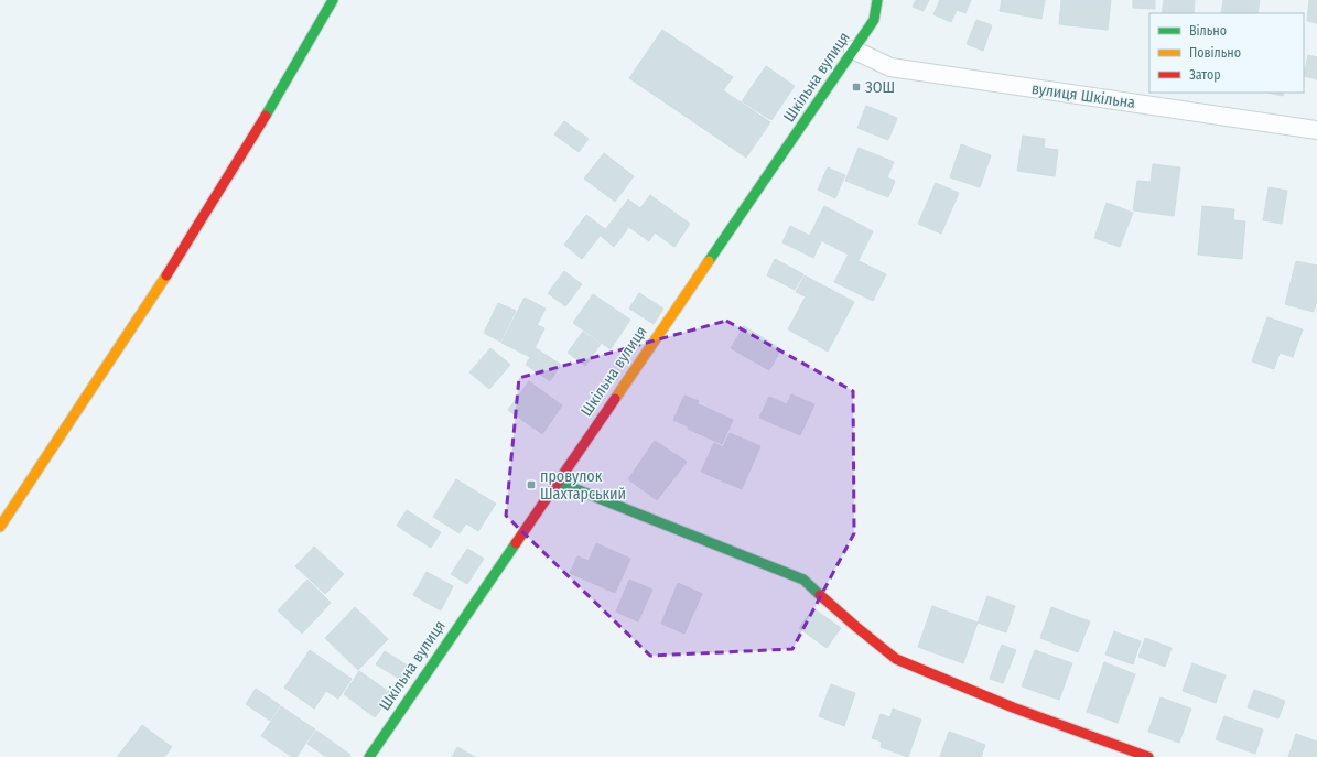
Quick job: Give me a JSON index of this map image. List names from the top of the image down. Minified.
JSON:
{"streets":{"street":["Шкільна вулиця","вулиця Шкільна"]},"crossings":[["Шкільна вулиця","вулиця Шкільна"]],"places":{"transit":["ЗОШ","провулок Шахтарський"]},"legend":["Вільно","Повільно","Затор"]}
